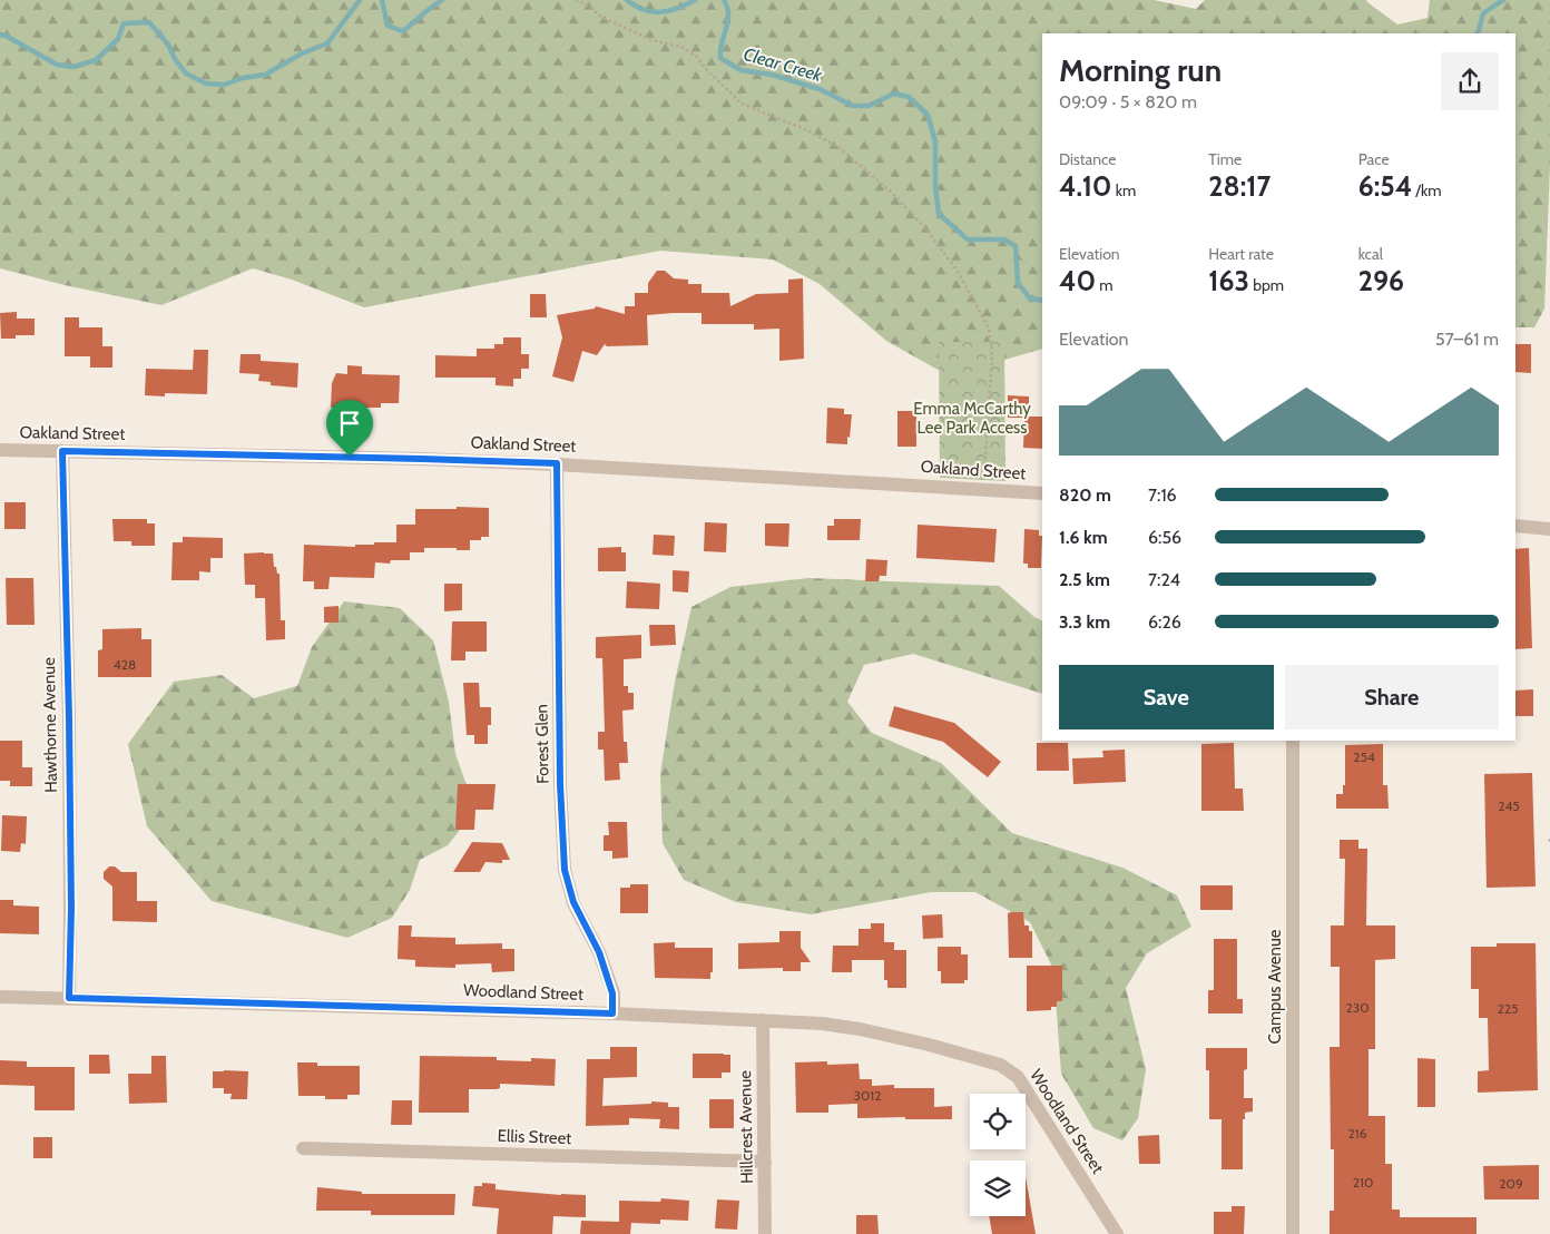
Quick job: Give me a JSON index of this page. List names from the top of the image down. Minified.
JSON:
{"streets":{"street":["Oakland Street","Hawthorne Avenue","Forest Glen","Campus Avenue","Woodland Street","Hillcrest Avenue","Ellis Street"]},"crossings":[["Oakland Street","Hawthorne Avenue"],["Oakland Street","Forest Glen"],["Hawthorne Avenue","Woodland Street"],["Forest Glen","Woodland Street"],["Woodland Street","Hillcrest Avenue"],["Hillcrest Avenue","Ellis Street"]],"water":["Clear Creek"],"parks":["Emma McCarthy Lee Park Access"],"house_numbers":["428","254","245","230","225","3012","216","210","209"],"page":{"heading":["Morning run","09:09 · 5 × 820 m"],"stats":[["Distance","4.10 km"],["Time","28:17"],["Pace","6:54 /km"],["Elevation","40 m"],["Heart rate","163 bpm"],["kcal","296"]],"chart":["Elevation","57–61 m"],"list":[{"name":"820 m","note":"7:16"},{"name":"1.6 km","note":"6:56"},{"name":"2.5 km","note":"7:24"},{"name":"3.3 km","note":"6:26"}],"buttons":["Save","Share"]}}
